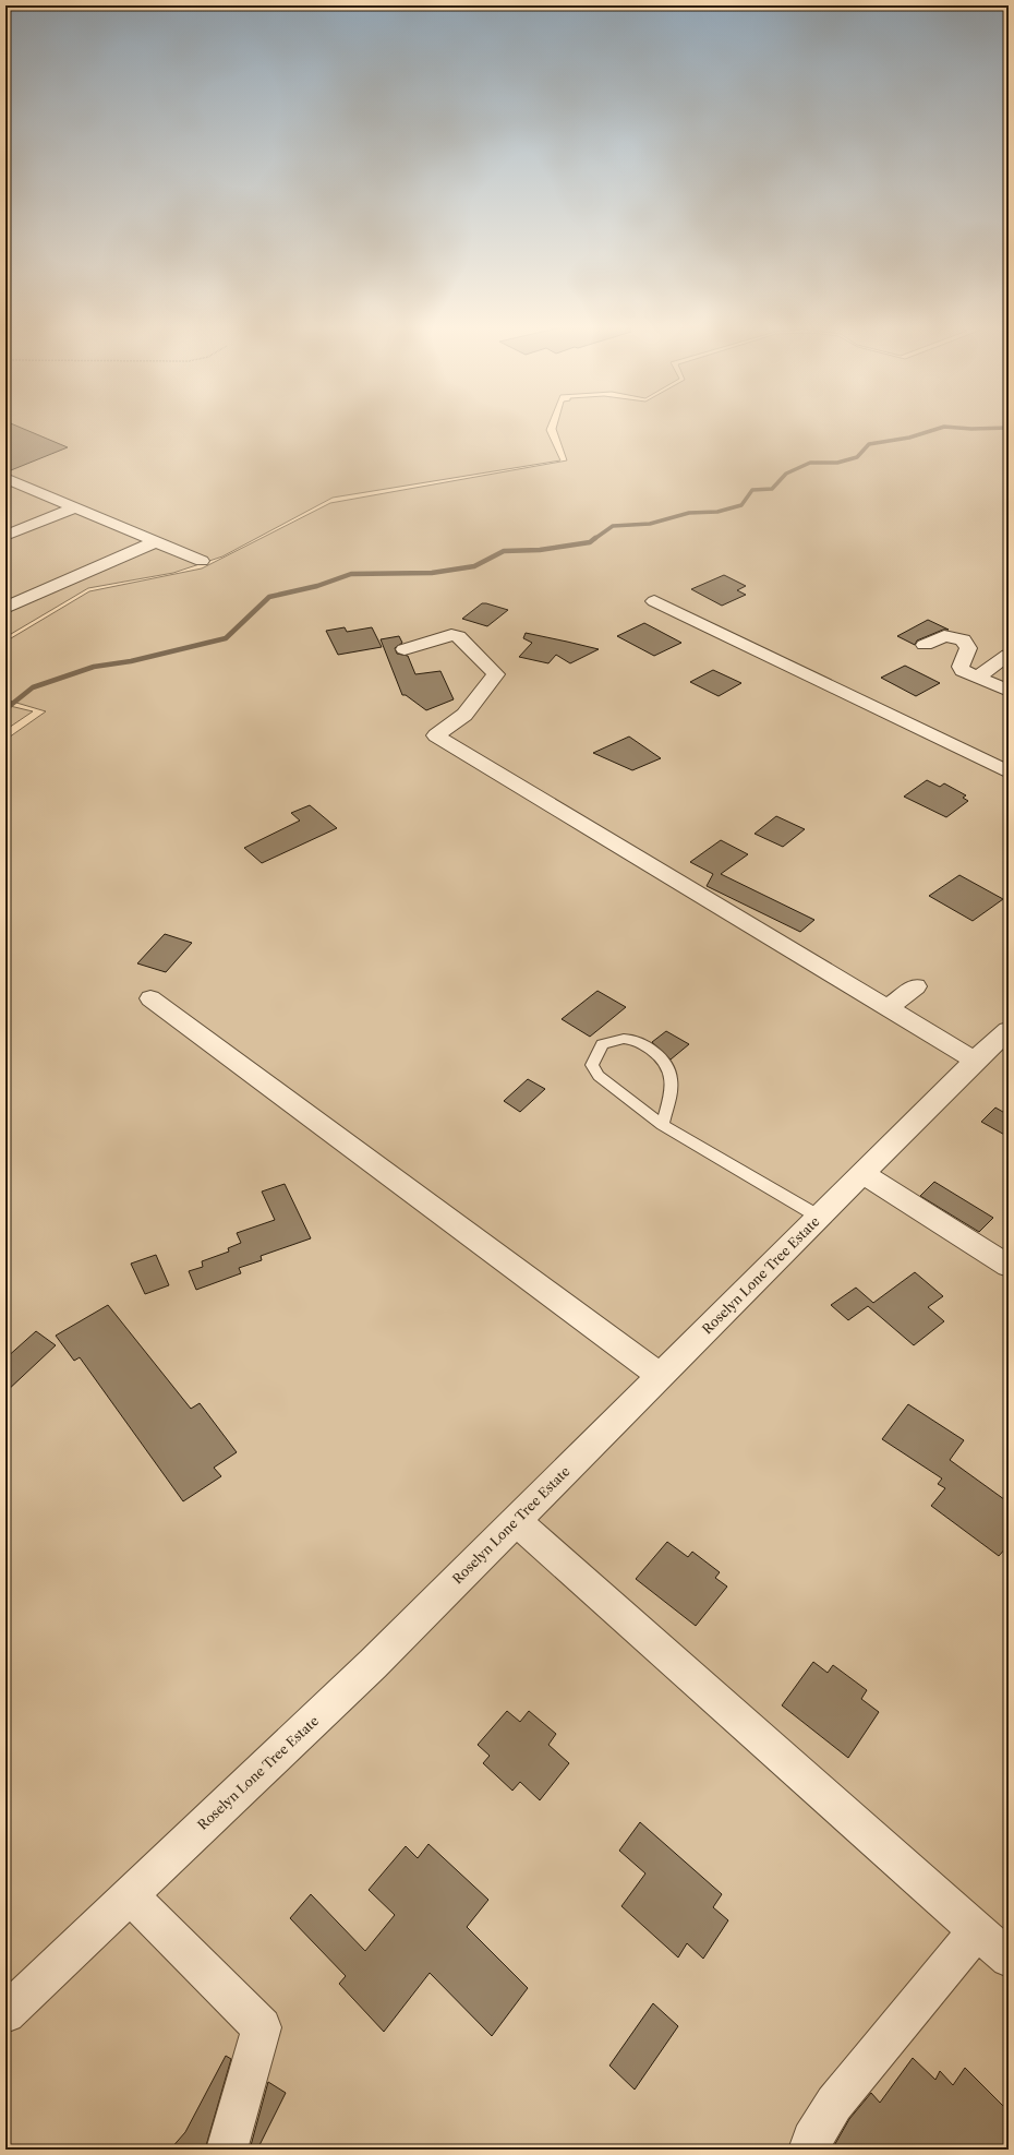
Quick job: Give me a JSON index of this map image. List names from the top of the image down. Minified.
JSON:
{"streets":{"street":["Roselyn Lone Tree Estate"]}}
